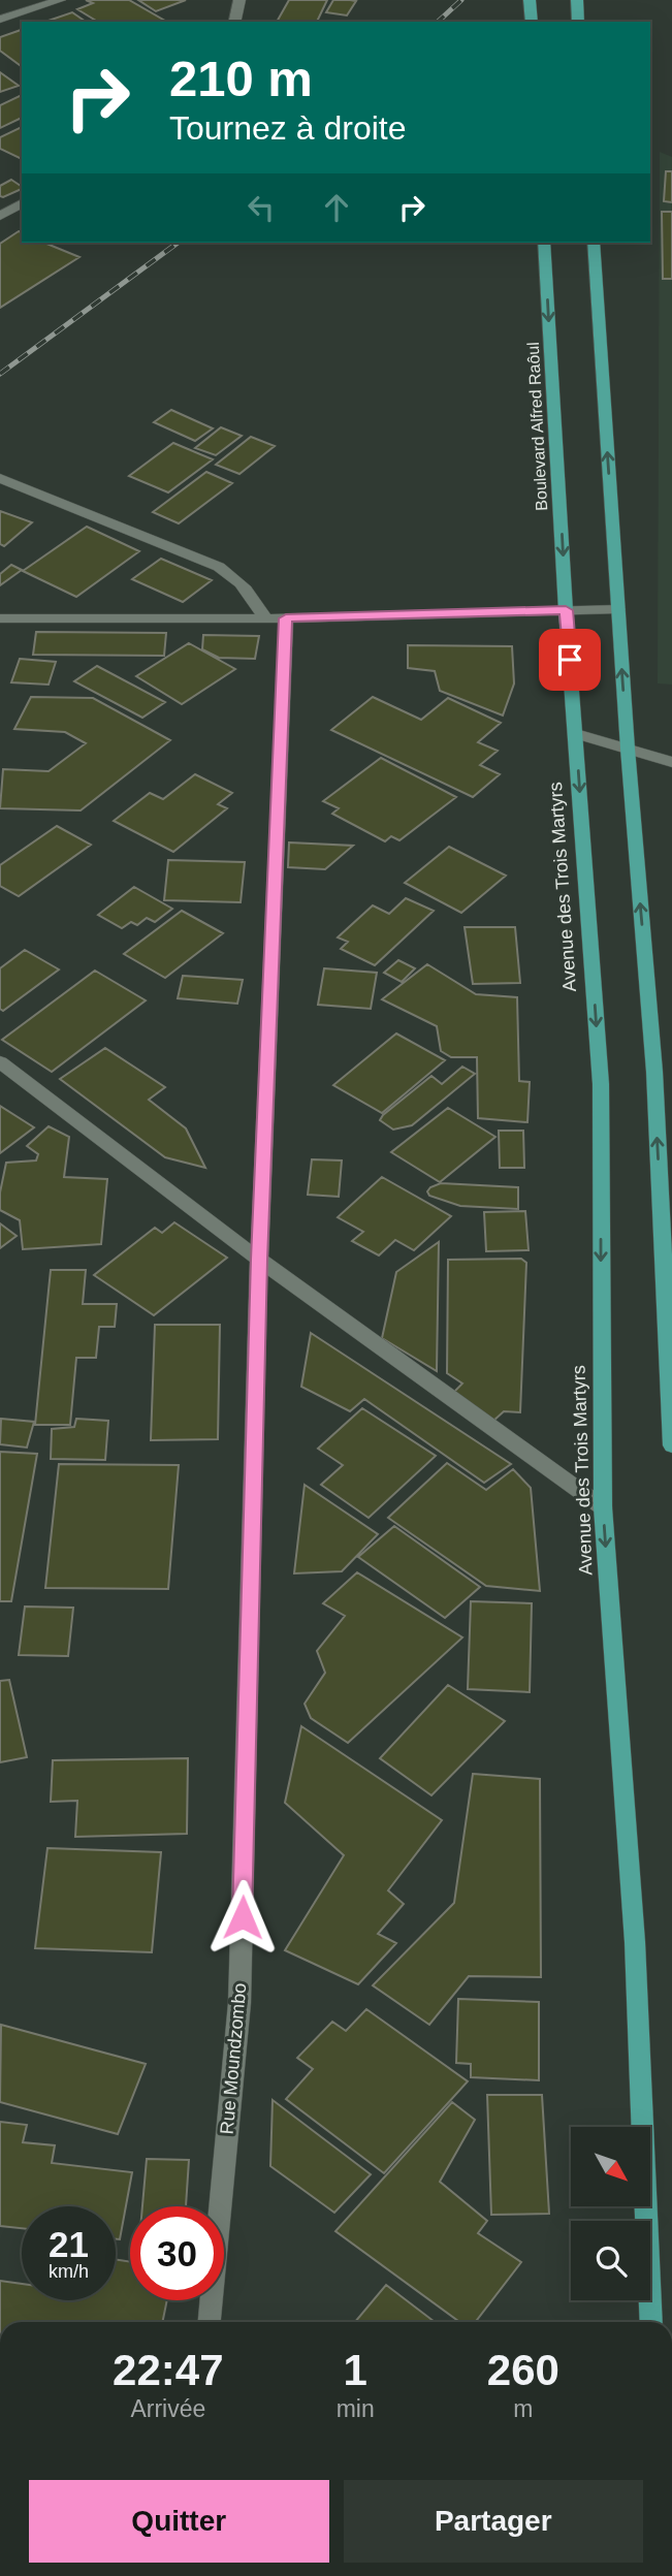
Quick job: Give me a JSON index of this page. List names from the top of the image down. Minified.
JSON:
{"streets":{"main road":["Boulevard Alfred Raôul","Avenue des Trois Martyrs"],"street":["Rue Moundzombo"]},"crossings":[["Boulevard Alfred Raôul","Avenue des Trois Martyrs"]],"north":"bottom right","page":{"turn":["210 m","Tournez à droite"],"speed":"21 km/h","limit":"30","eta":["22:47","Arrivée","1","min","260","m"],"buttons":["Quitter","Partager"]}}
